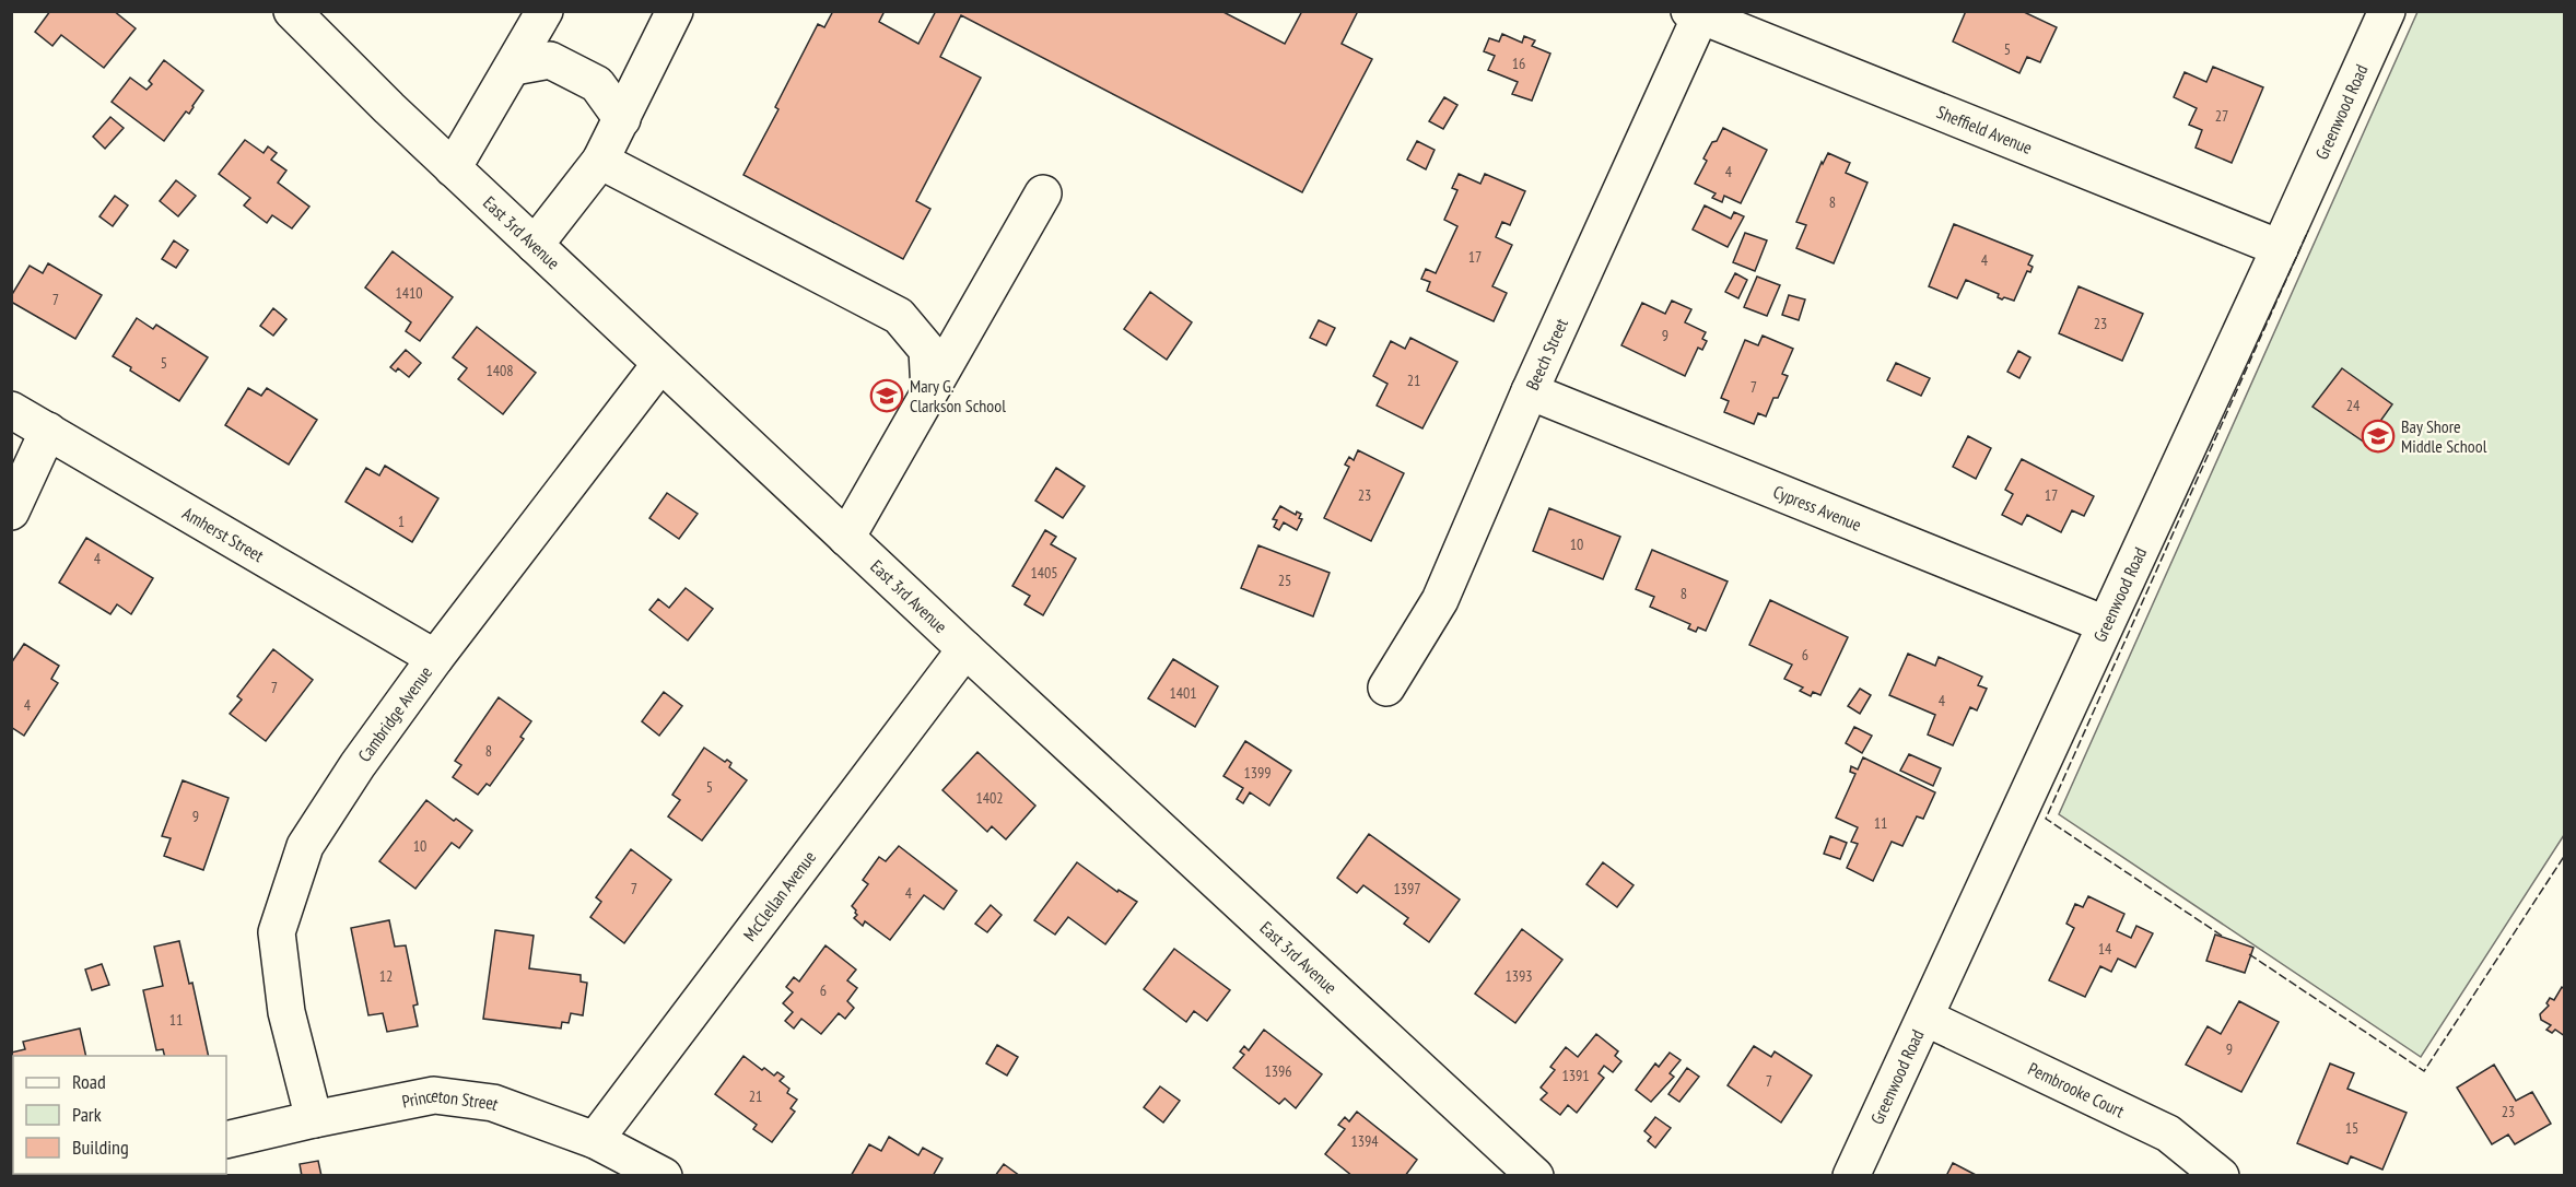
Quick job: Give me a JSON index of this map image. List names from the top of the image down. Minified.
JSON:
{"streets":{"street":["Greenwood Road","Sheffield Avenue","East 3rd Avenue","Beech Street","Cypress Avenue","Amherst Street","Cambridge Avenue","McClellan Avenue","Pembrooke Court","Princeton Street"]},"crossings":[["Greenwood Road","Sheffield Avenue"],["Greenwood Road","Cypress Avenue"],["Greenwood Road","Pembrooke Court"],["Sheffield Avenue","Beech Street"],["East 3rd Avenue","Cambridge Avenue"],["East 3rd Avenue","McClellan Avenue"],["Beech Street","Cypress Avenue"],["Amherst Street","Cambridge Avenue"],["Cambridge Avenue","Princeton Street"],["McClellan Avenue","Princeton Street"]],"places":{"school or university":["Mary G. Clarkson School","Bay Shore Middle School"]},"house_numbers":["5","16","27","4","8","17","4","1410","7","23","9","5","1408","21","7","24","23","17","1","10","4","1405","25","8","6","7","1401","4","4","8","1399","5","1402","9","11","10","7","1397","4","14","12","1393","6","11","9","1396","1391","7","21","23","15","1394"],"legend":["Road","Park","Building"]}
